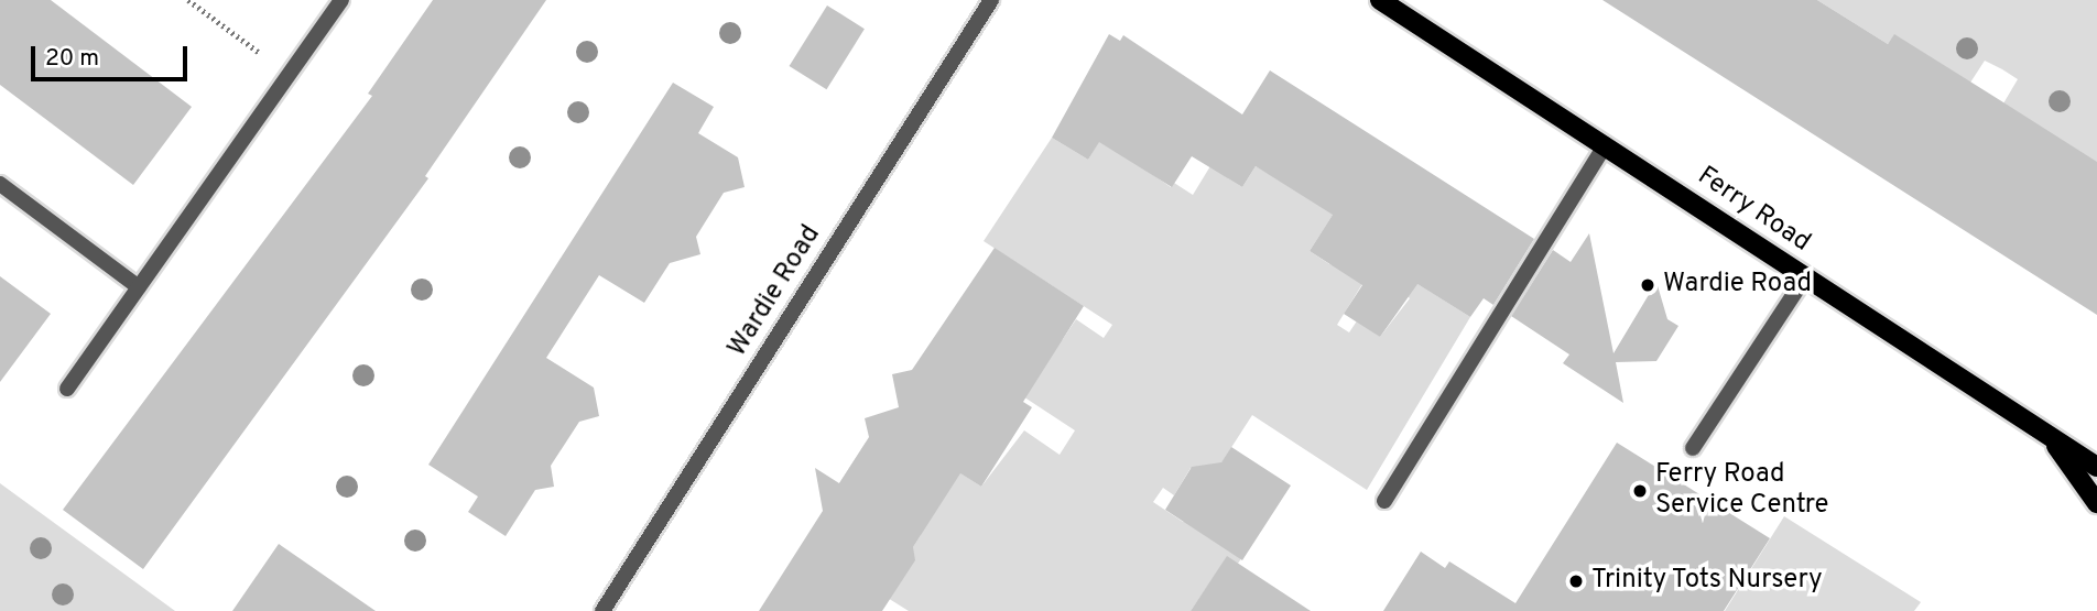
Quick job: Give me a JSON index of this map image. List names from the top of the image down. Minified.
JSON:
{"streets":{"main road":["Ferry Road"],"street":["Wardie Road"]},"places":["Wardie Road","Ferry Road Service Centre","Trinity Tots Nursery"],"scale_bar":"20 m"}
